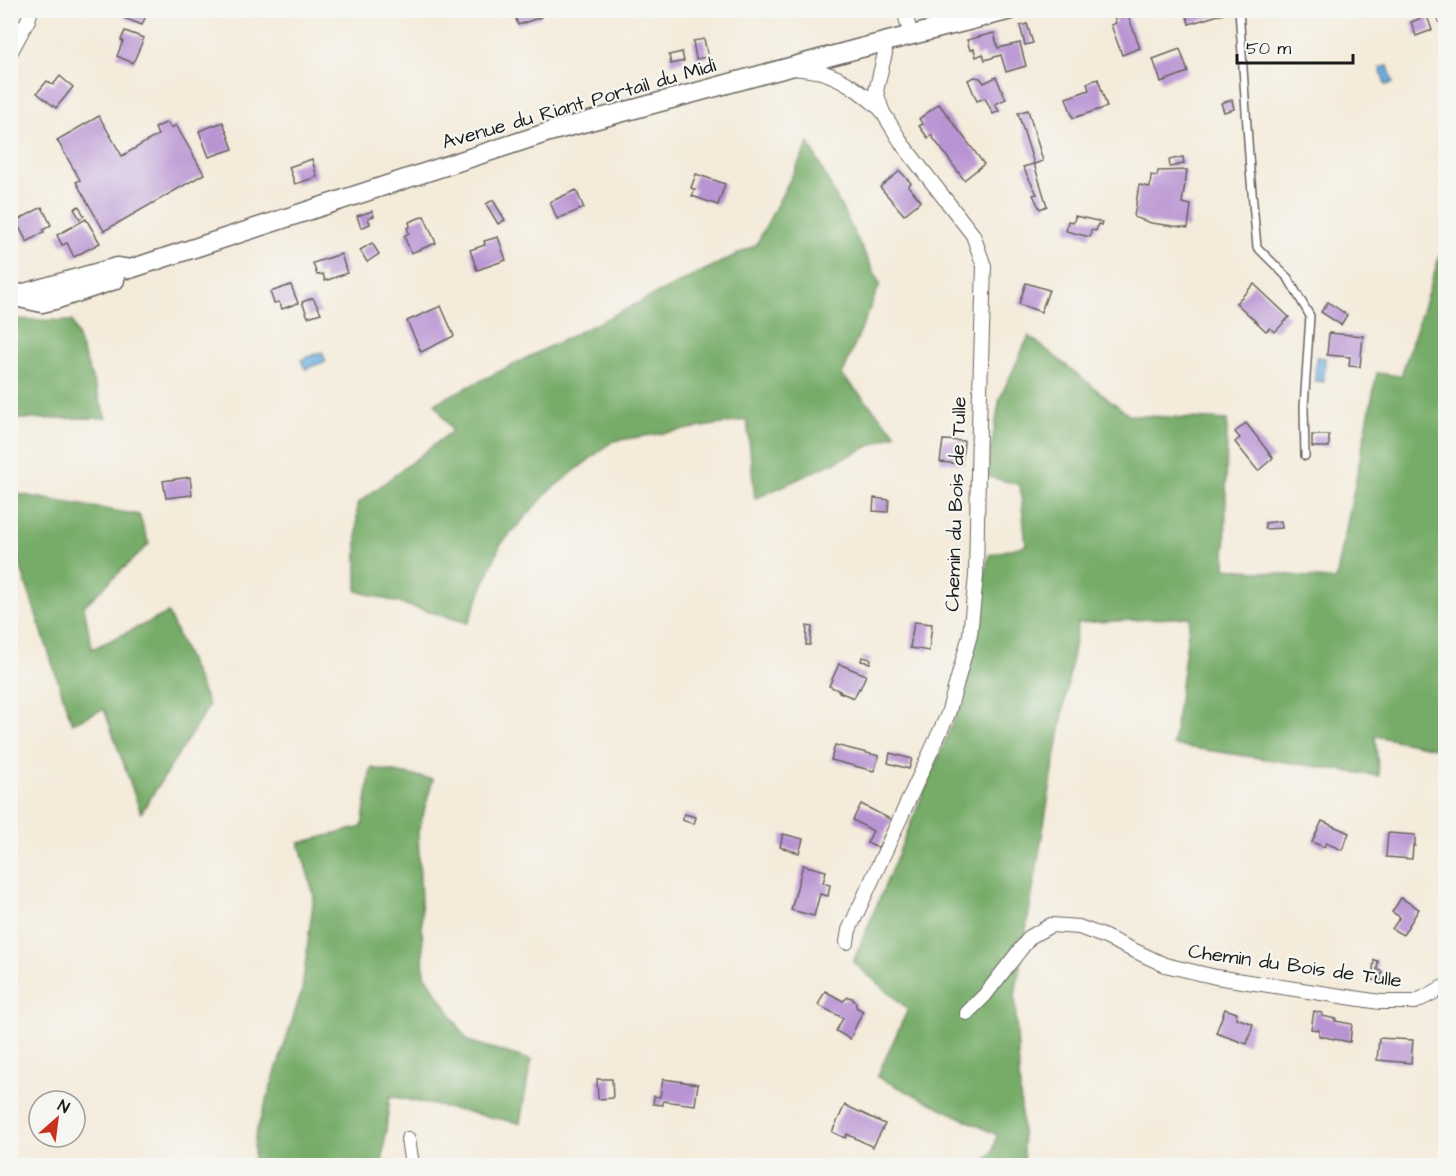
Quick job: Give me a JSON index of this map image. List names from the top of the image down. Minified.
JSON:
{"streets":{"main road":["Avenue du Riant Portail du Midi"],"street":["Chemin du Bois de Tulle"]},"crossings":[["Avenue du Riant Portail du Midi","Chemin du Bois de Tulle"]],"scale_bar":"50 m","north":"top right"}
